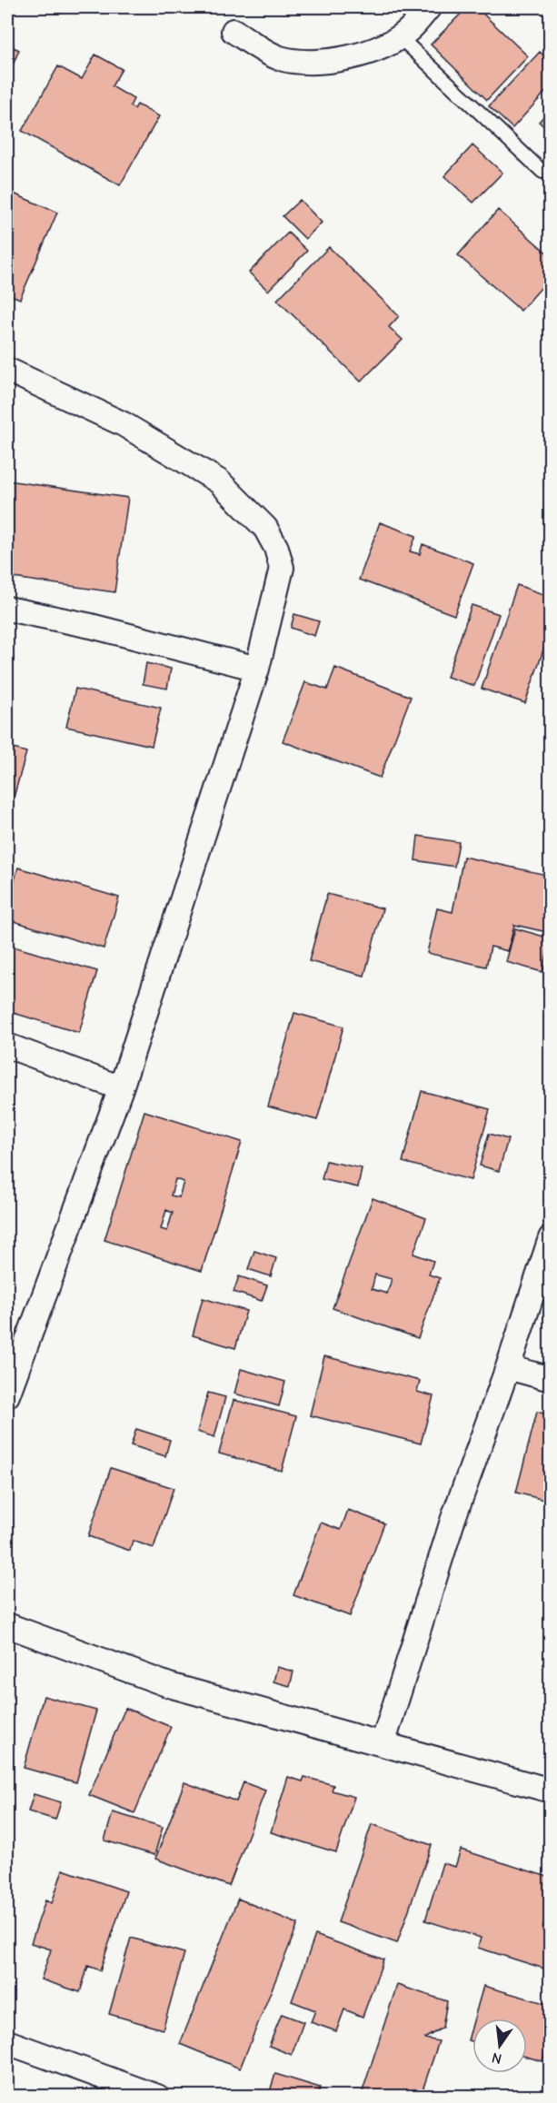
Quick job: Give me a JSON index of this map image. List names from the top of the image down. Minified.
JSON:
{"north":"bottom"}
